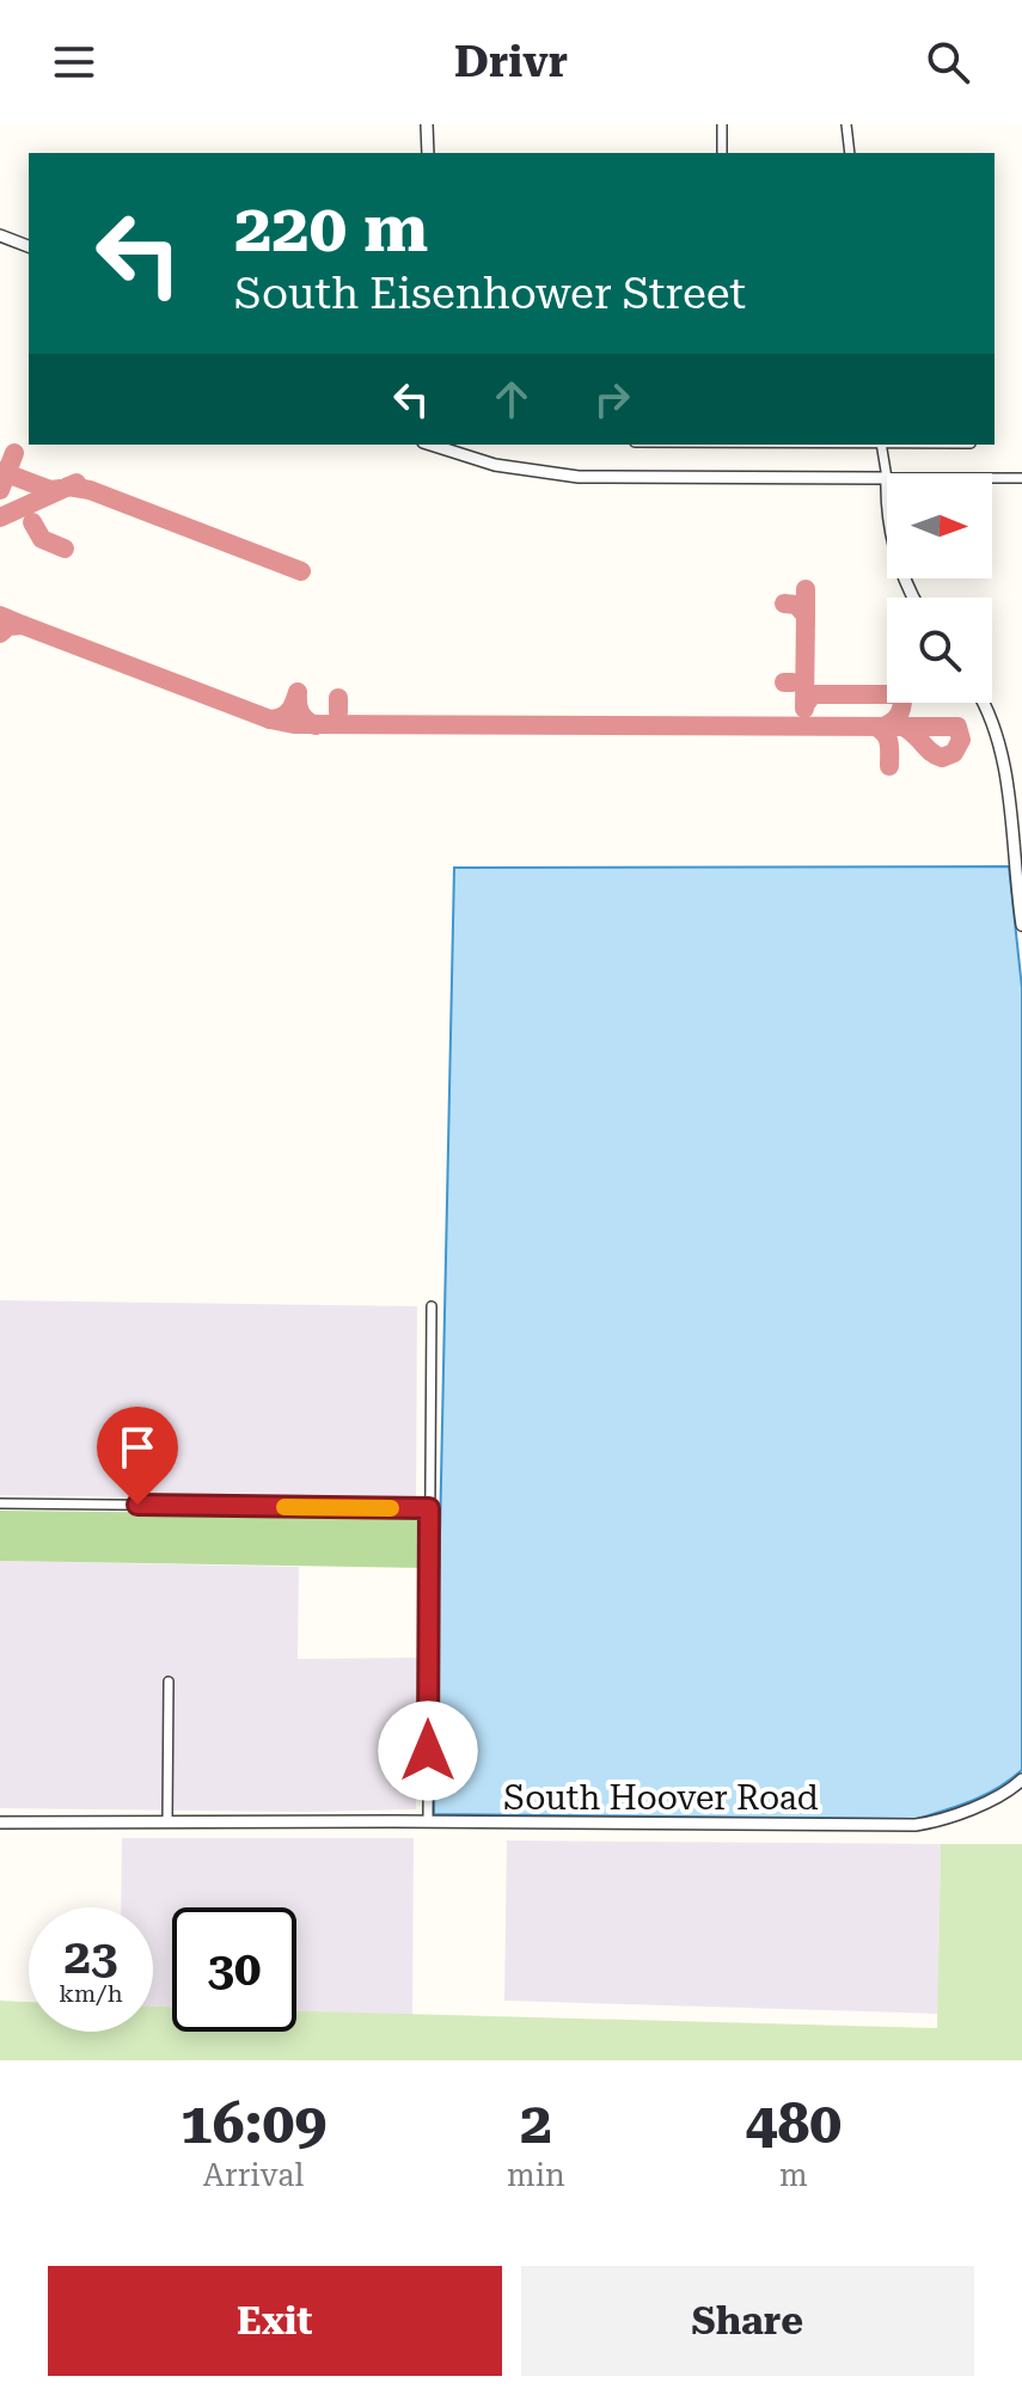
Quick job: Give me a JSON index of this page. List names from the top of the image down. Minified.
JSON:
{"streets":{"street":["South Hoover Road"]},"north":"right","page":{"header":"Drivr","turn":["220 m","South Eisenhower Street"],"speed":"23 km/h","limit":"30","eta":["16:09","Arrival","2","min","480","m"],"buttons":["Exit","Share"]}}
